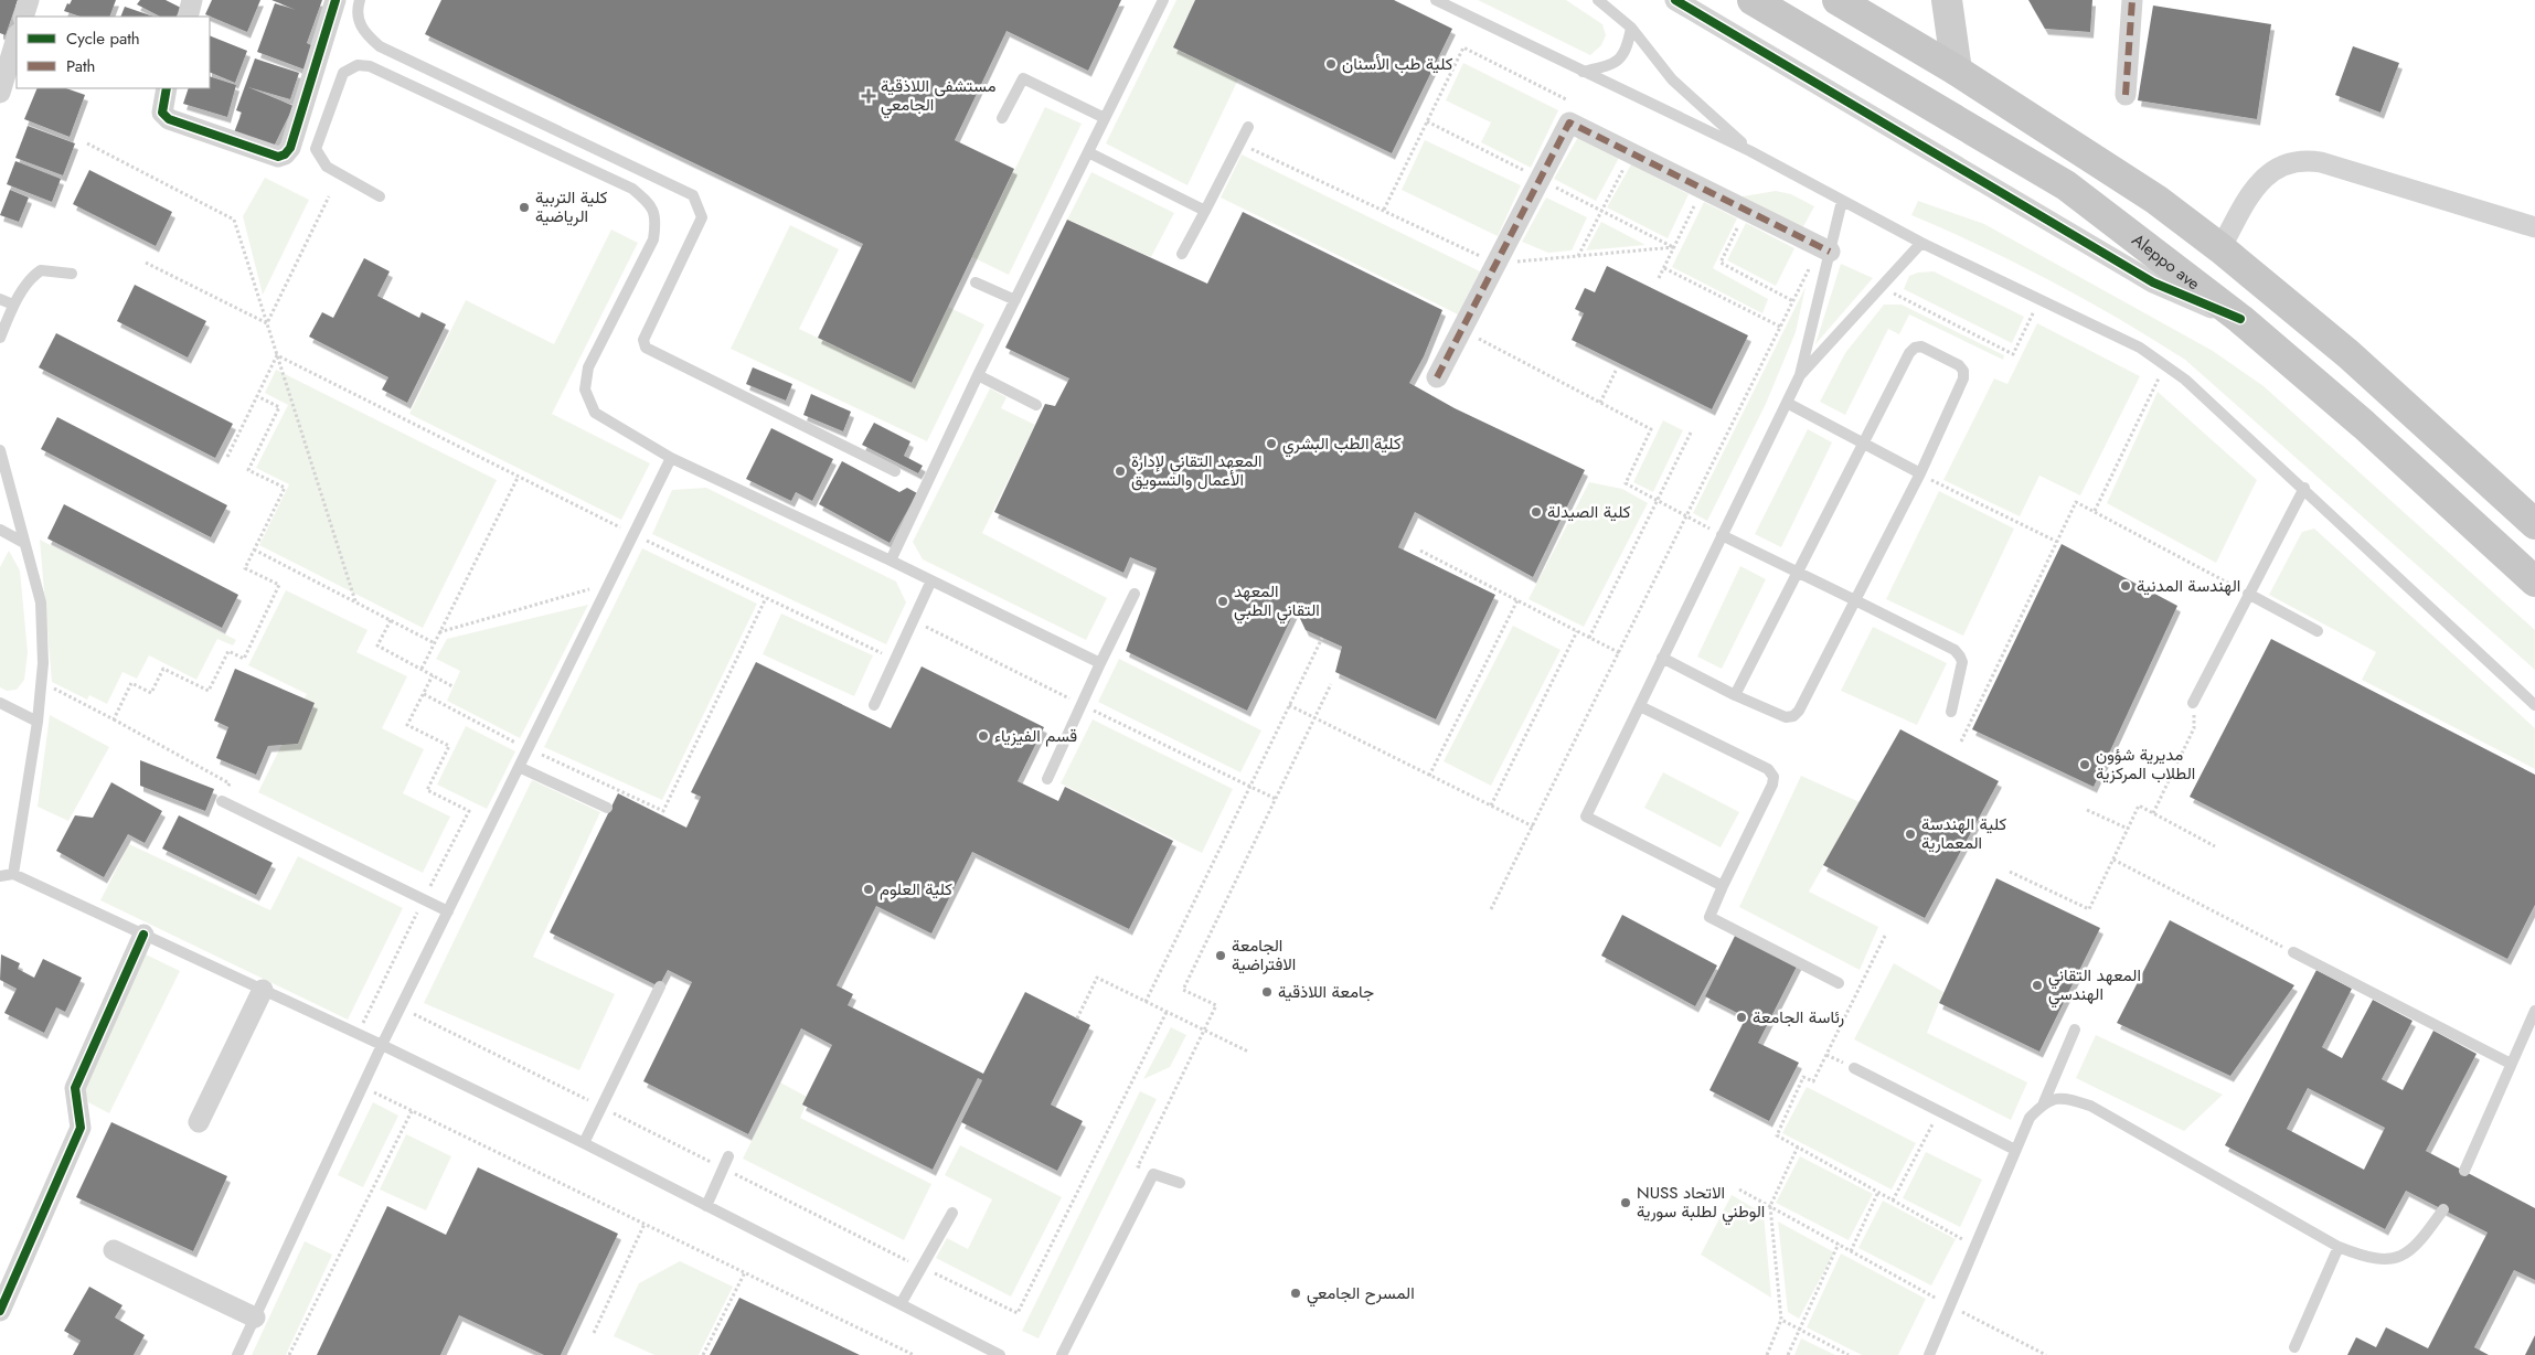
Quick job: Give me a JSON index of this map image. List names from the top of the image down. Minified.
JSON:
{"streets":{"main road":["Aleppo ave"]},"places":{"other":["كلية طب الأسنان","كلية التربية الرياضية","كلية الطب البشري","المعهد التقاني لإدارة الأعمال والتسويق","كلية الصيدلة","الهندسة المدنية","المعهد التقاني الطبي","قسم الفيزياء","مديرية شؤون الطلاب المركزية","كلية الهندسة المعمارية","كلية العلوم","الجامعة الافتراضية","المعهد التقاني الهندسي","جامعة اللاذقية","رئاسة الجامعة","NUSS الاتحاد الوطني لطلبة سورية","المسرح الجامعي"],"health":["مستشفى اللاذقية الجامعي"]},"legend":["Cycle path","Path"]}
